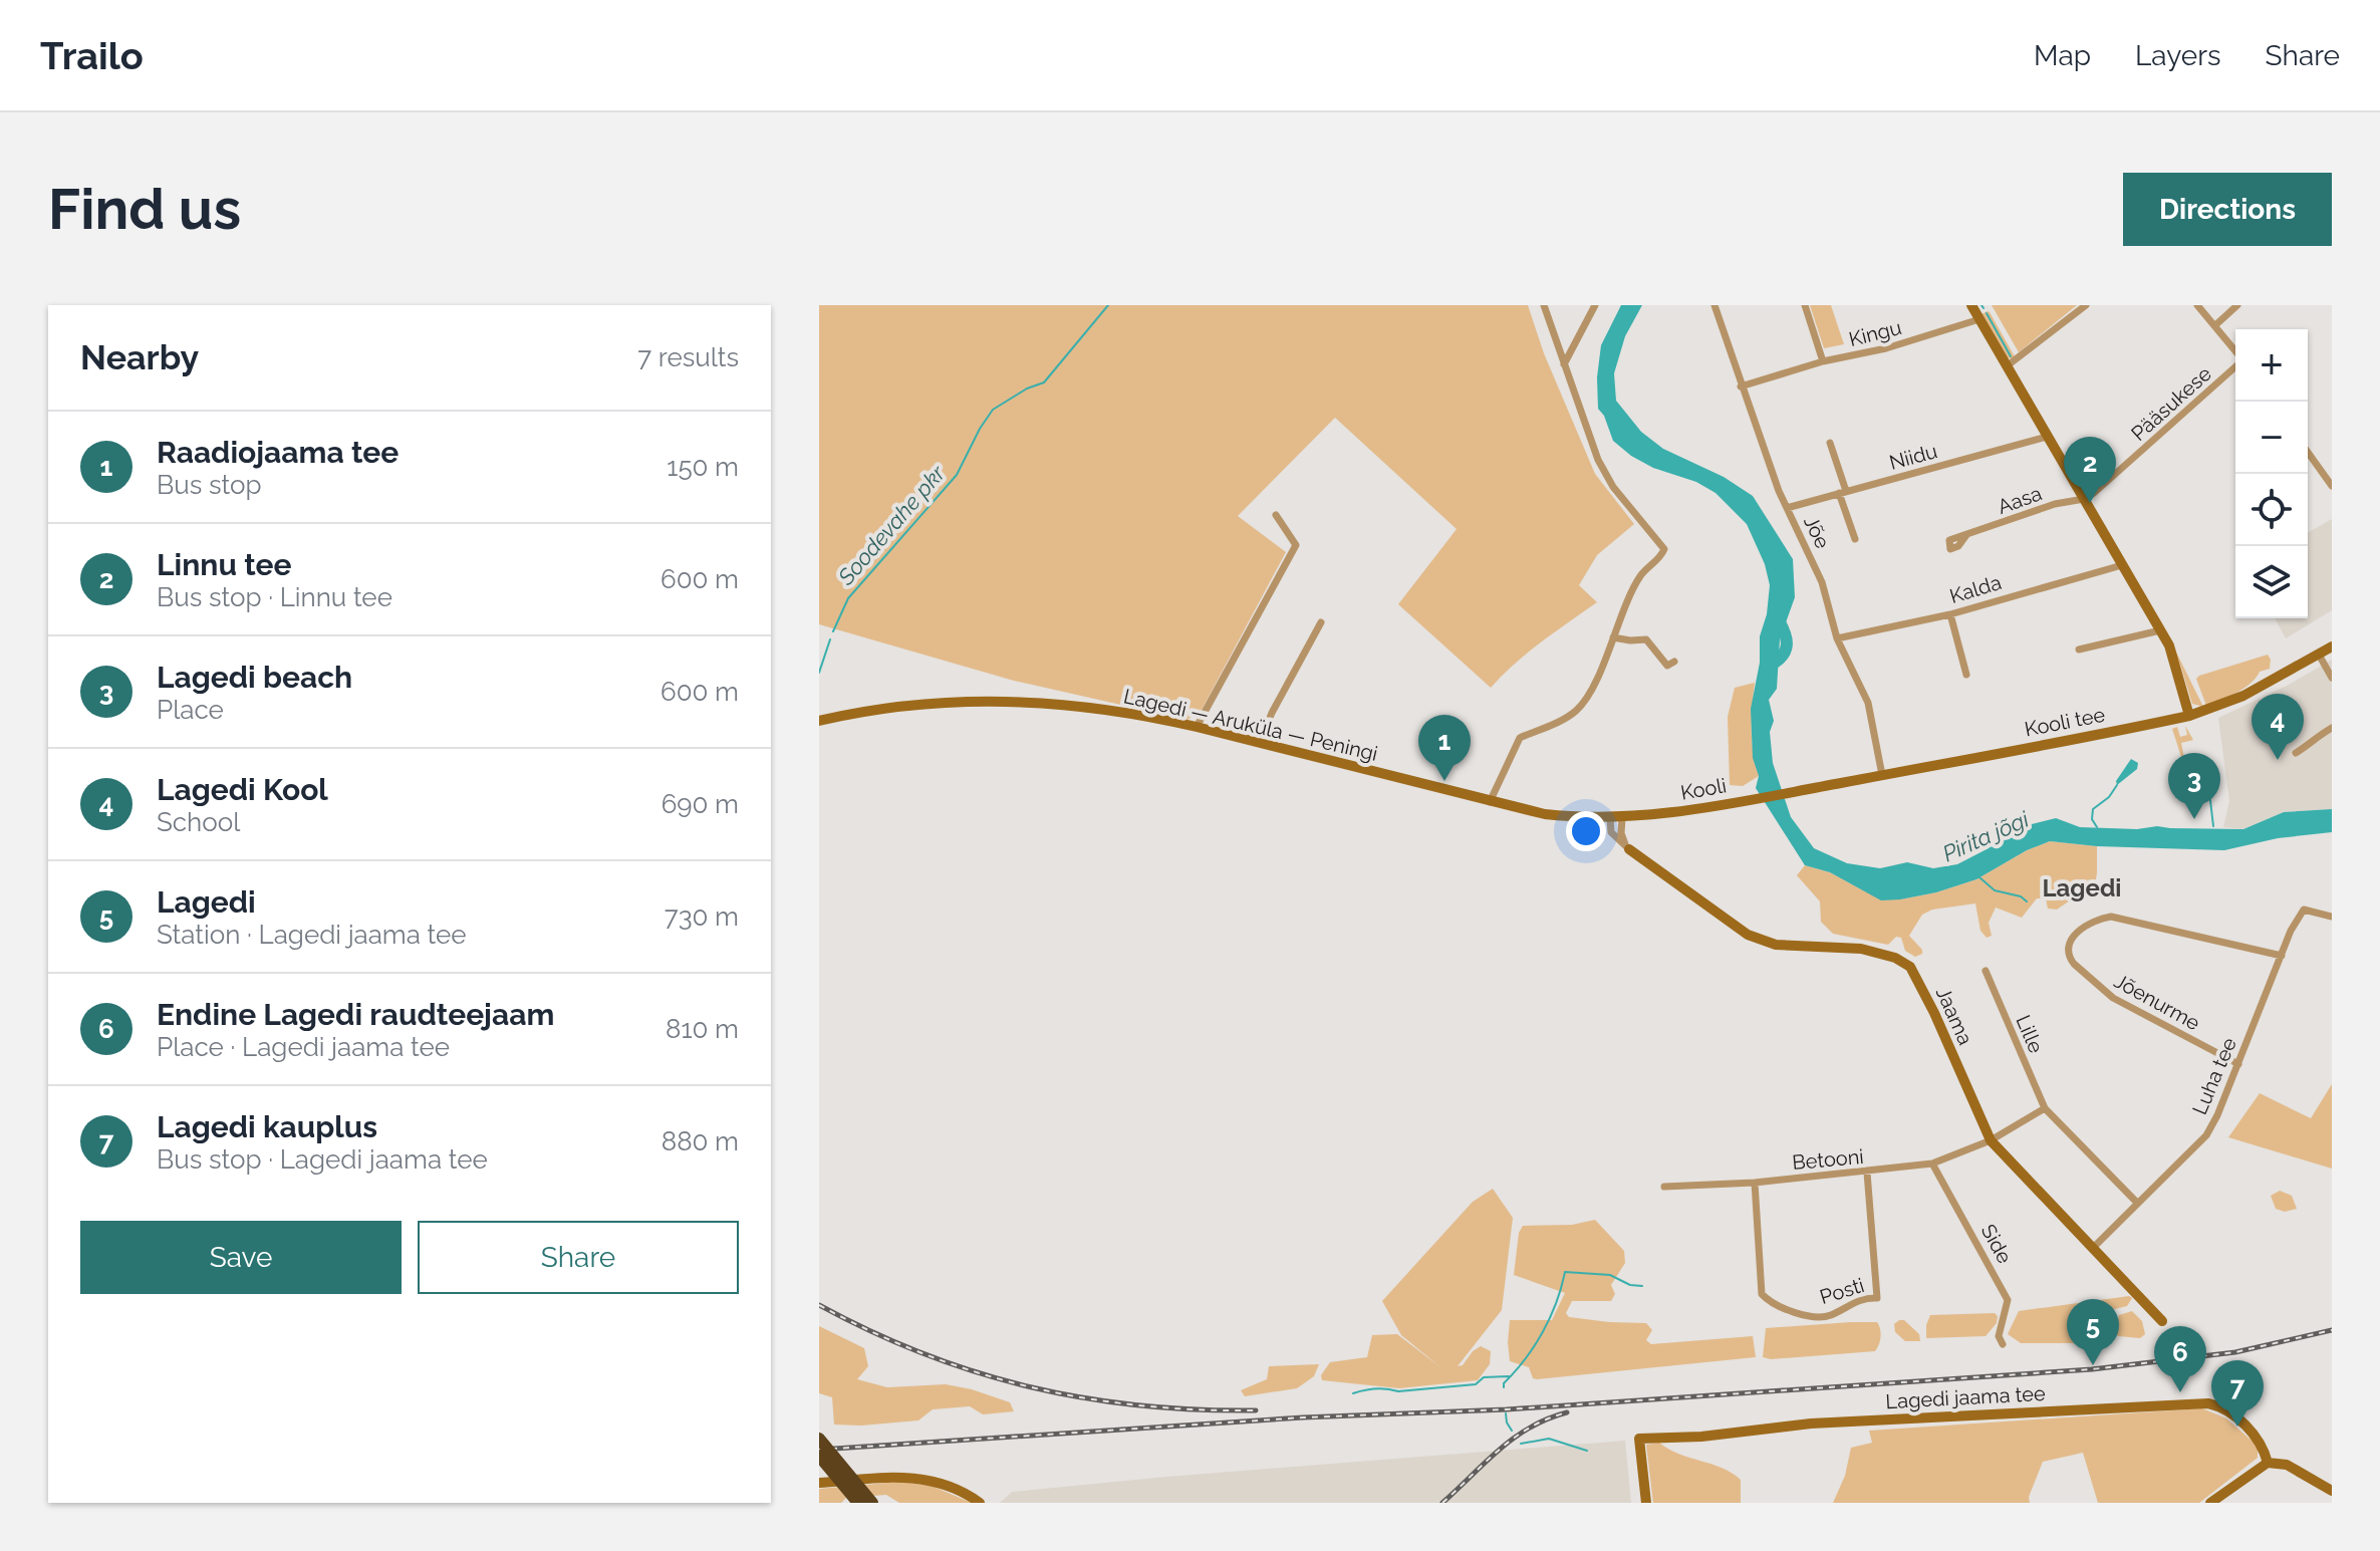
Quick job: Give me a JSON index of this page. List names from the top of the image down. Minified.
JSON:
{"streets":{"street":["Kingu","Pääsukese","Niidu","Aasa","Jõe","Kalda","Kooli tee","Lagedi — Aruküla — Peningi","Kooli","Jõenurme","Jaama","Lille","Luha tee","Betooni","Side","Posti","Lagedi jaama tee"]},"crossings":[["Kingu","Jõe"],["Pääsukese","Aasa"],["Niidu","Jõe"],["Jõe","Kalda"],["Jõe","Kooli tee"],["Kooli tee","Kooli"],["Lagedi — Aruküla — Peningi","Kooli"],["Lagedi — Aruküla — Peningi","Jaama"],["Jõenurme","Luha tee"],["Jaama","Luha tee"],["Jaama","Betooni"],["Lille","Luha tee"],["Betooni","Side"],["Betooni","Posti"]],"districts":["Lagedi"],"water":["Soodevahe pkr","Pirita jõgi"],"page":{"header":"Trailo","nav":["Map","Layers","Share"],"buttons":["Directions",["Save","Share"]],"title":"Find us","heading":["Nearby","7 results"],"map_buttons":["+","−"],"list":[{"mark":"1","name":"Raadiojaama tee","note":"Bus stop","value":"150 m"},{"mark":"2","name":"Linnu tee","note":"Bus stop · Linnu tee","value":"600 m"},{"mark":"3","name":"Lagedi beach","note":"Place","value":"600 m"},{"mark":"4","name":"Lagedi Kool","note":"School","value":"690 m"},{"mark":"5","name":"Lagedi","note":"Station · Lagedi jaama tee","value":"730 m"},{"mark":"6","name":"Endine Lagedi raudteejaam","note":"Place · Lagedi jaama tee","value":"810 m"},{"mark":"7","name":"Lagedi kauplus","note":"Bus stop · Lagedi jaama tee","value":"880 m"}],"pins":["2","4","1","3","5","6","7"]}}
